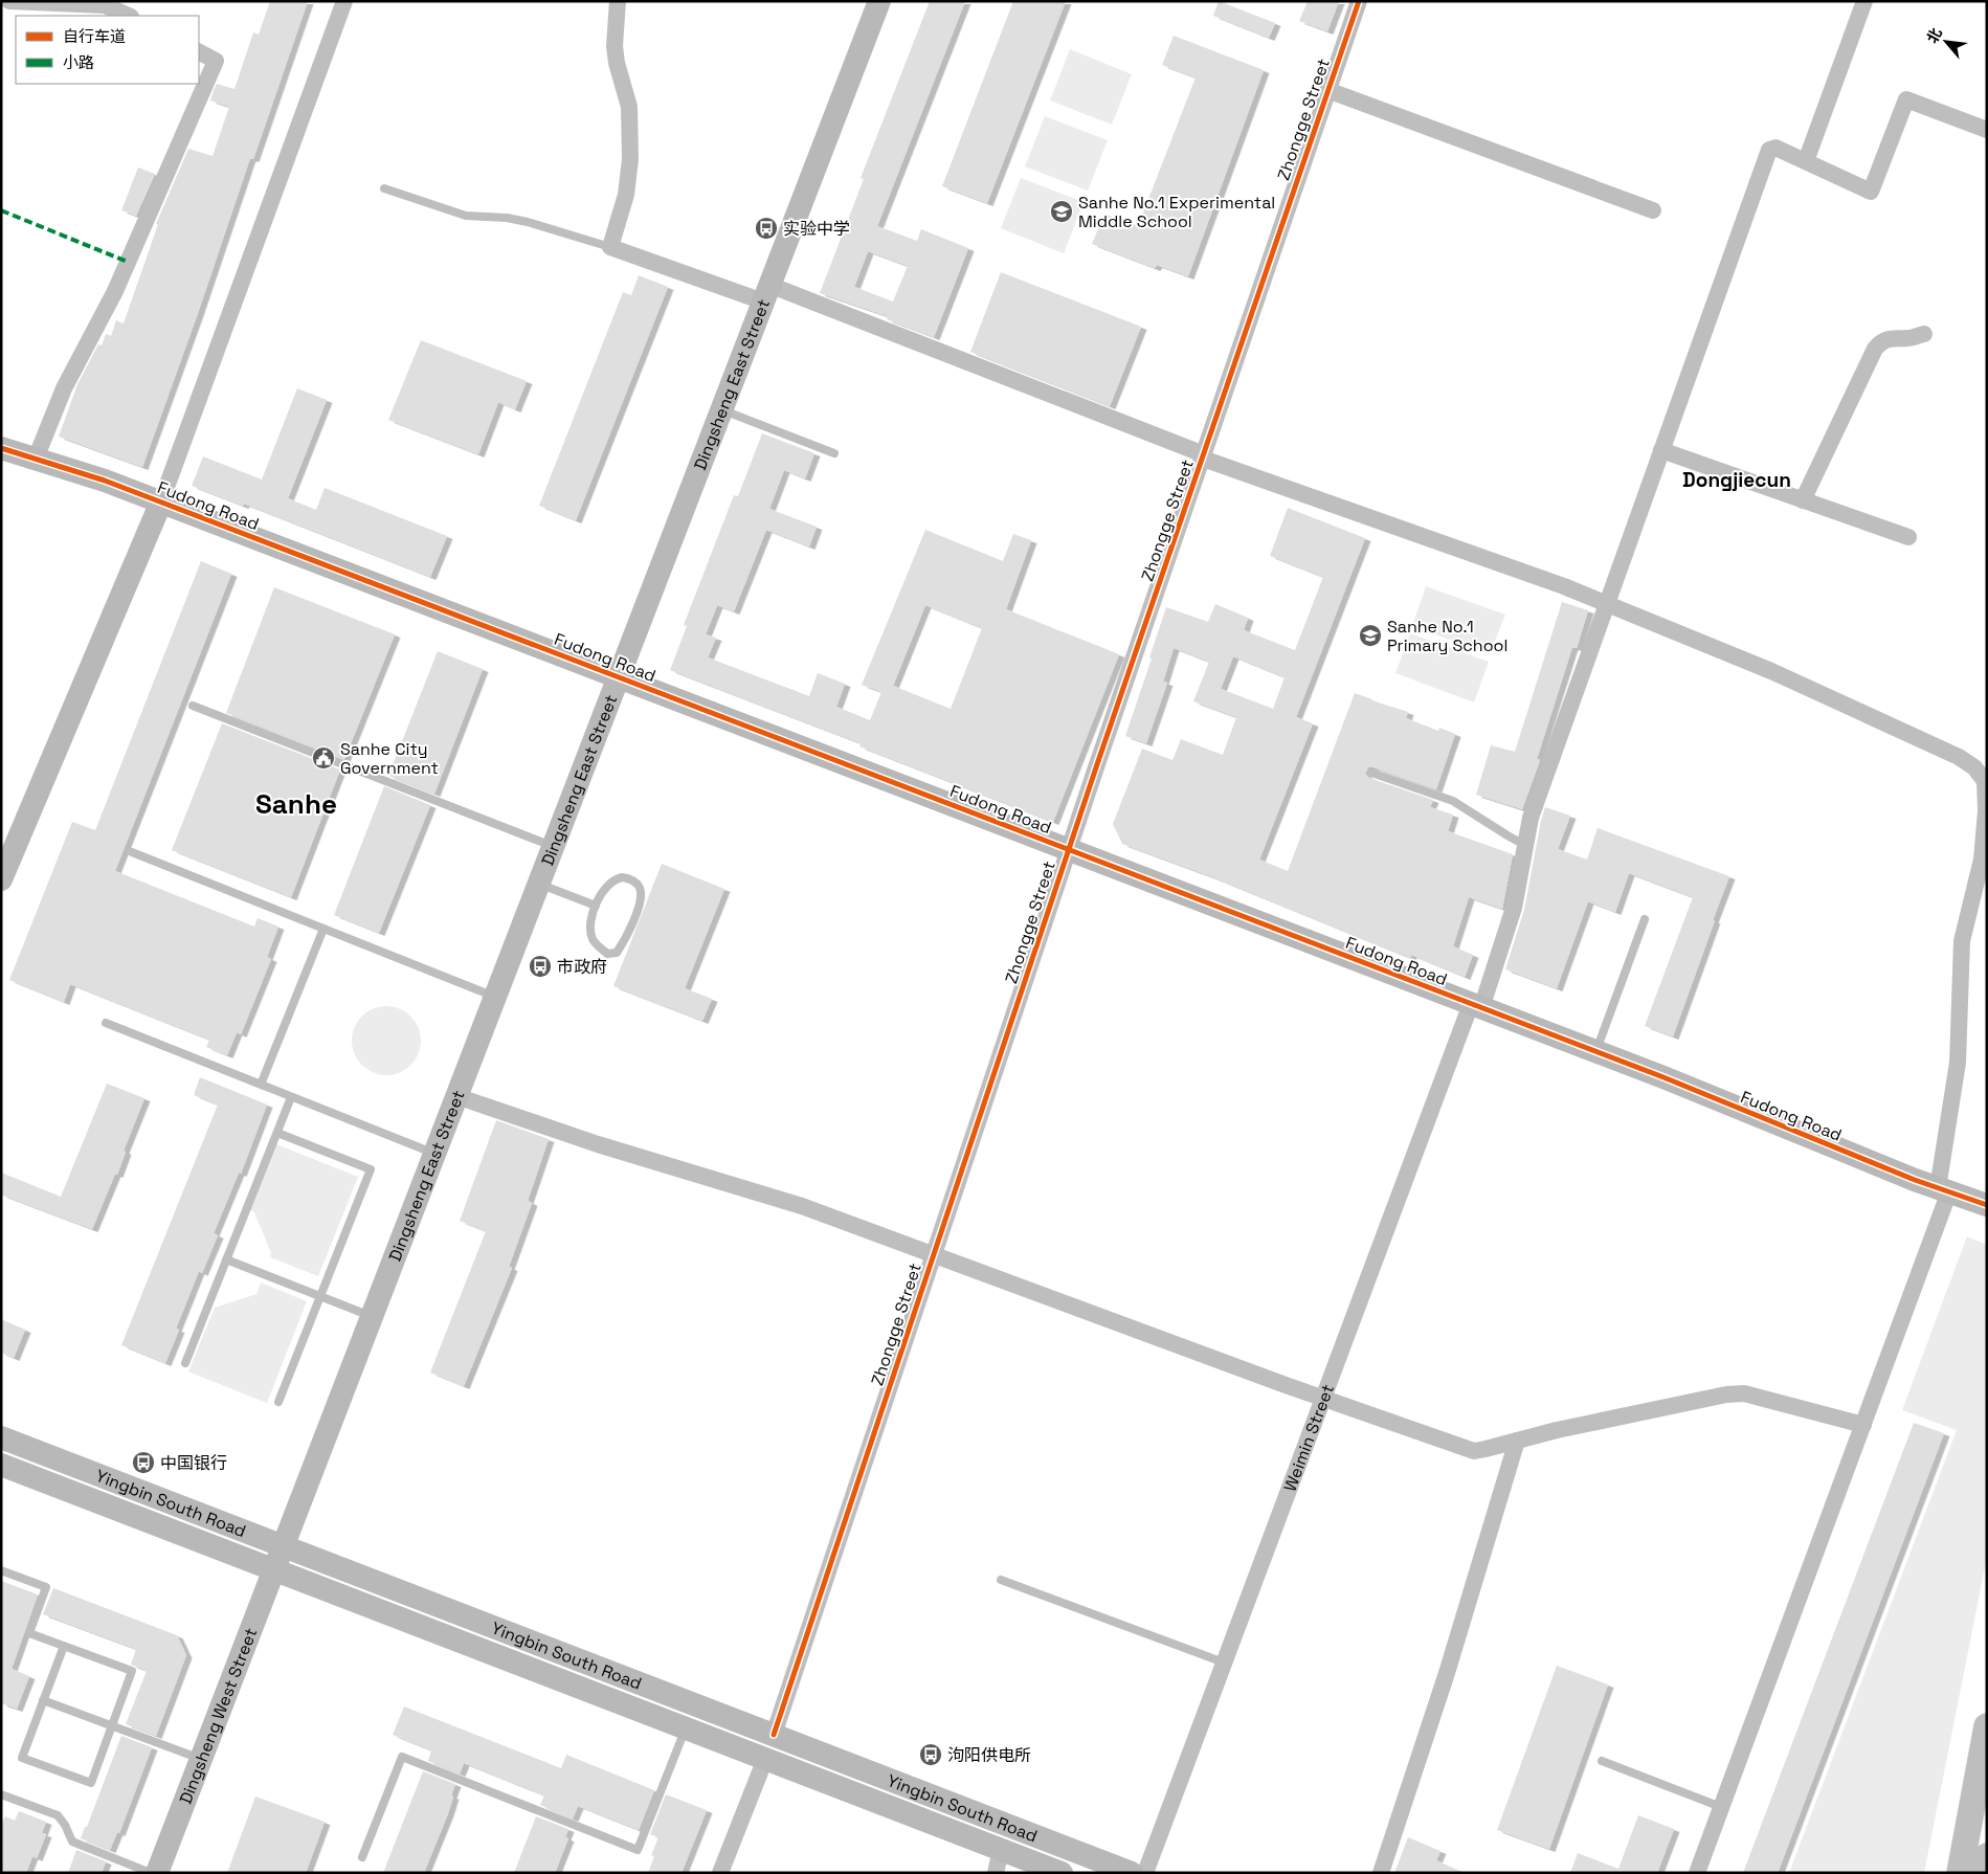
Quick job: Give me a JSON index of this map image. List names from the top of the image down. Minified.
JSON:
{"streets":{"main road":["Dingsheng East Street","Fudong Road","Yingbin South Road","Dingsheng West Street"],"street":["Zhongge Street","Weimin Street"]},"crossings":[["Zhongge Street","Fudong Road"],["Zhongge Street","Yingbin South Road"],["Dingsheng East Street","Fudong Road"],["Dingsheng East Street","Yingbin South Road"],["Dingsheng East Street","Dingsheng West Street"],["Fudong Road","Weimin Street"],["Yingbin South Road","Dingsheng West Street"]],"districts":["Dongjiecun","Sanhe"],"places":{"school or university":["Sanhe No.1 Experimental Middle School","Sanhe No.1 Primary School"],"bus stop":["实验中学","市政府","中国银行","泃阳供电所"],"public building":["Sanhe City Government"]},"legend":["自行车道","小路"],"north":"top left"}
